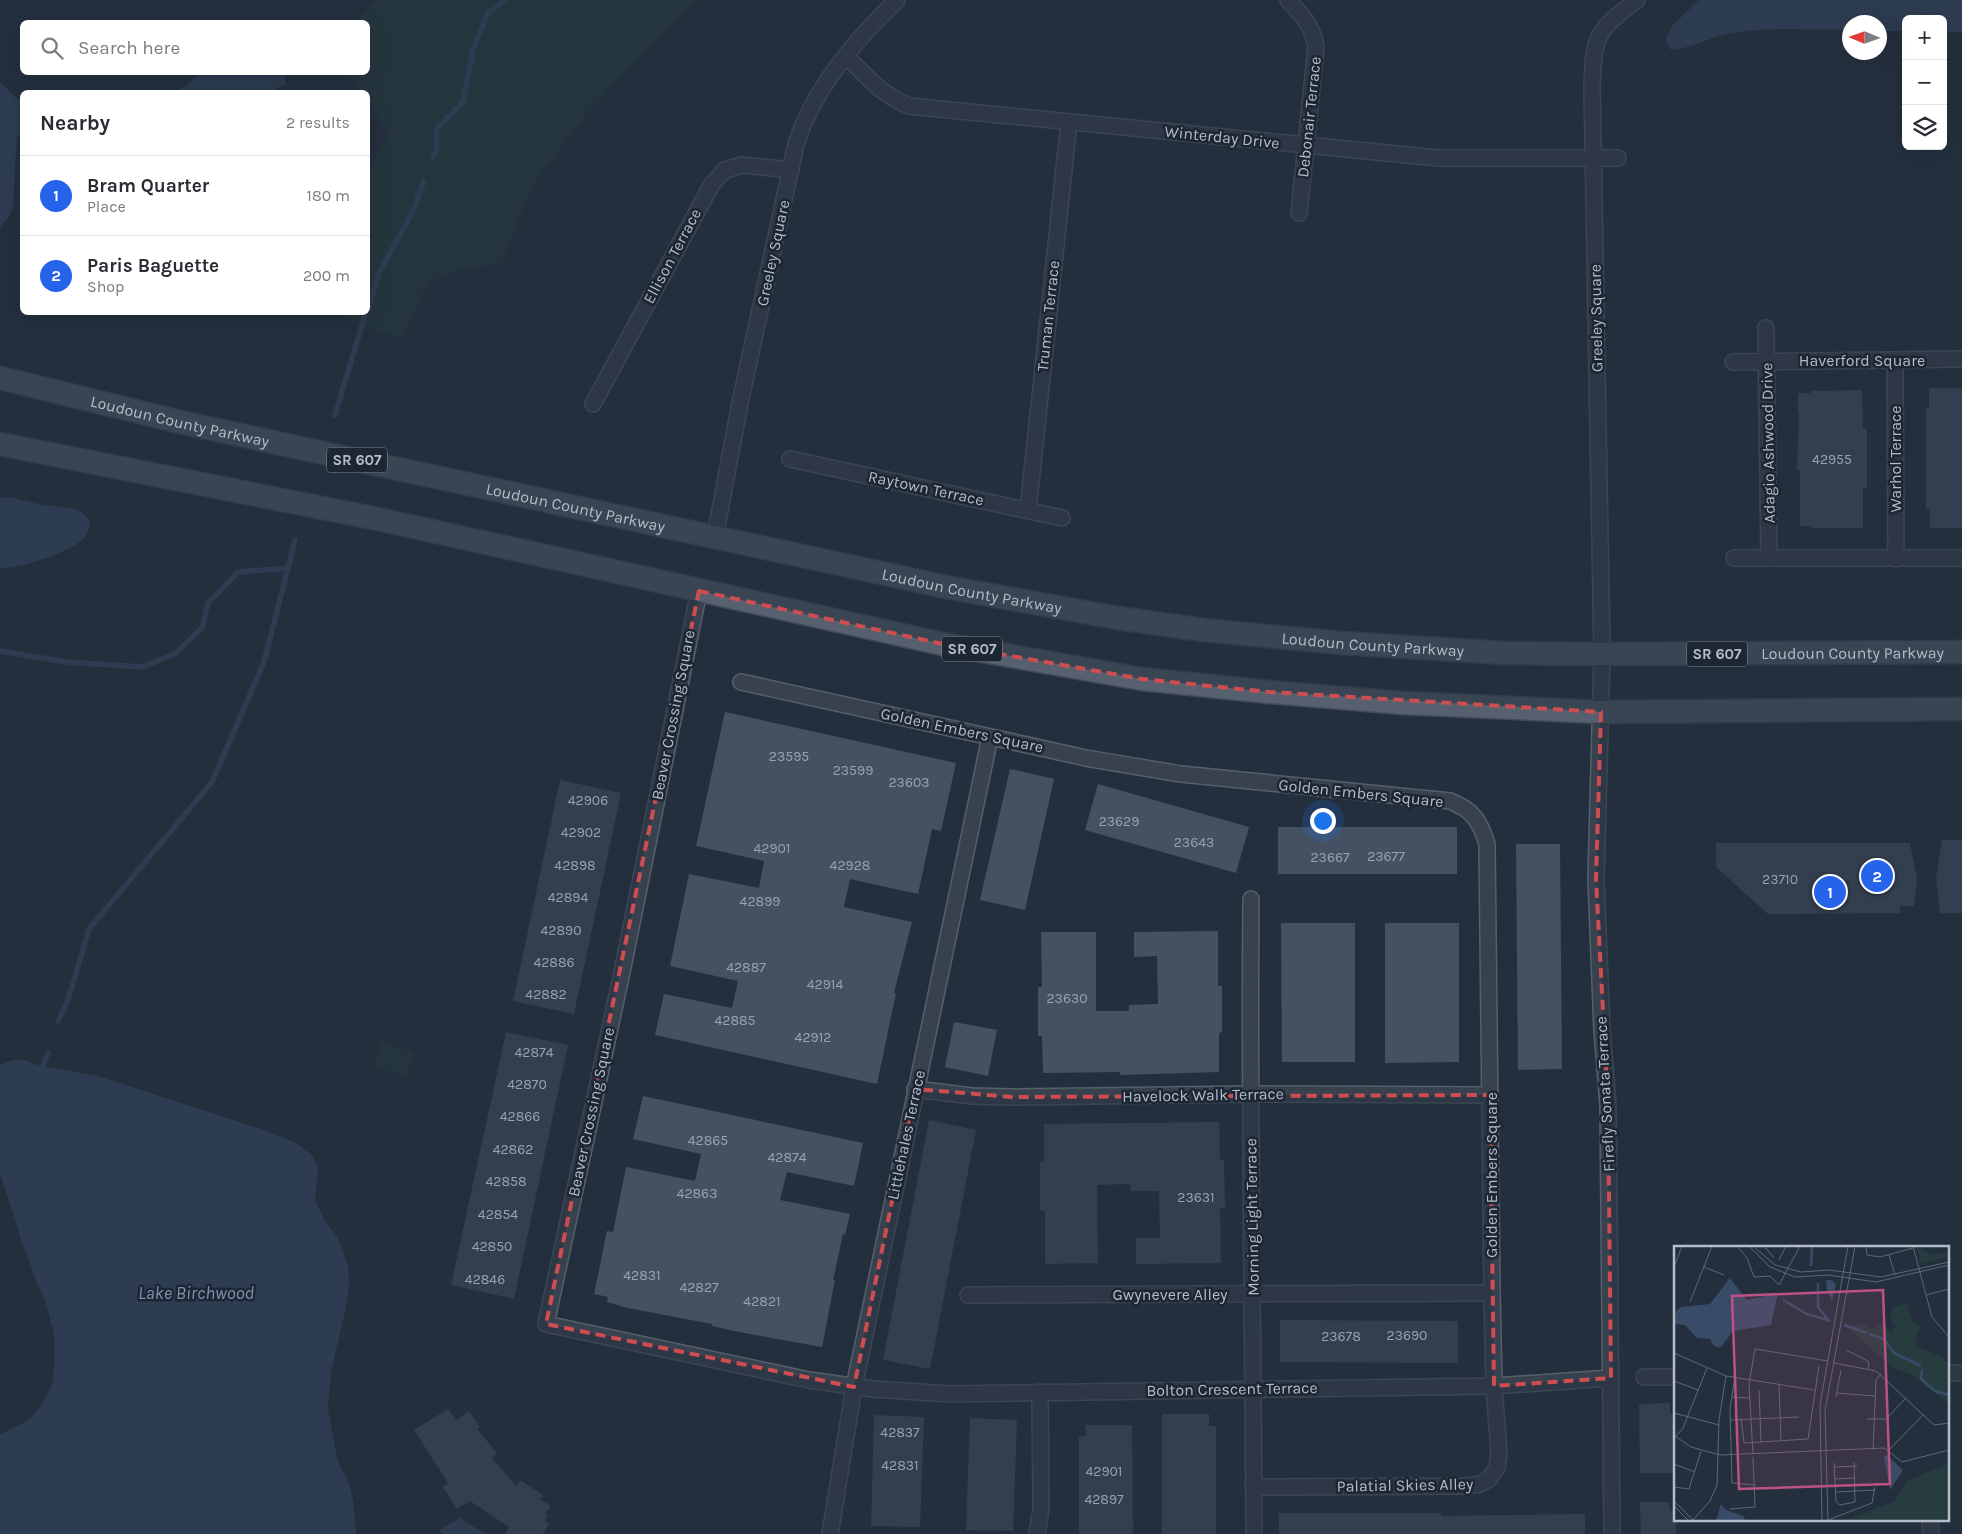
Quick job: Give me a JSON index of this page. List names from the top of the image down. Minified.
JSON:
{"streets":{"main road":["Loudoun County Parkway","SR 607"],"street":["Debonair Terrace","Winterday Drive","Greeley Square","Ellison Terrace","Truman Terrace","Haverford Square","Adagio Ashwood Drive","Warhol Terrace","Raytown Terrace","Beaver Crossing Square","Golden Embers Square","Firefly Sonata Terrace","Havelock Walk Terrace","Littlehales Terrace","Morning Light Terrace","Gwynevere Alley","Bolton Crescent Terrace","Palatial Skies Alley"]},"crossings":[["Debonair Terrace","Winterday Drive"],["Winterday Drive","Greeley Square"],["Winterday Drive","Truman Terrace"],["Greeley Square","Ellison Terrace"],["Greeley Square","Loudoun County Parkway"],["Greeley Square","Firefly Sonata Terrace"],["Truman Terrace","Raytown Terrace"],["Haverford Square","Adagio Ashwood Drive"],["Haverford Square","Warhol Terrace"],["Loudoun County Parkway","Firefly Sonata Terrace"],["SR 607","Beaver Crossing Square"],["SR 607","Firefly Sonata Terrace"],["Beaver Crossing Square","Littlehales Terrace"],["Beaver Crossing Square","Bolton Crescent Terrace"],["Golden Embers Square","Havelock Walk Terrace"],["Golden Embers Square","Littlehales Terrace"],["Golden Embers Square","Gwynevere Alley"],["Golden Embers Square","Bolton Crescent Terrace"],["Golden Embers Square","Palatial Skies Alley"],["Firefly Sonata Terrace","Bolton Crescent Terrace"],["Havelock Walk Terrace","Littlehales Terrace"],["Havelock Walk Terrace","Morning Light Terrace"],["Littlehales Terrace","Bolton Crescent Terrace"],["Morning Light Terrace","Gwynevere Alley"],["Morning Light Terrace","Bolton Crescent Terrace"],["Morning Light Terrace","Palatial Skies Alley"],["Bolton Crescent Terrace","Palatial Skies Alley"]],"water":["Lake Birchwood"],"house_numbers":["42955","23595","23599","23603","42906","23629","42902","23643","42901","23677","23667","42898","42928","23710","42894","42899","42890","42886","42887","42914","42882","23630","42885","42912","42874","42870","42866","42865","42862","42874","42858","42863","23631","42854","42850","42831","42846","42827","42821","23690","23678","42837","42831","42901","42897"],"north":"left","page":{"map_buttons":["+","−"],"search":"Search here","heading":["Nearby","2 results"],"list":[{"mark":"1","name":"Bram Quarter","note":"Place","value":"180 m"},{"mark":"2","name":"Paris Baguette","note":"Shop","value":"200 m"}],"pins":["2","1"]}}
